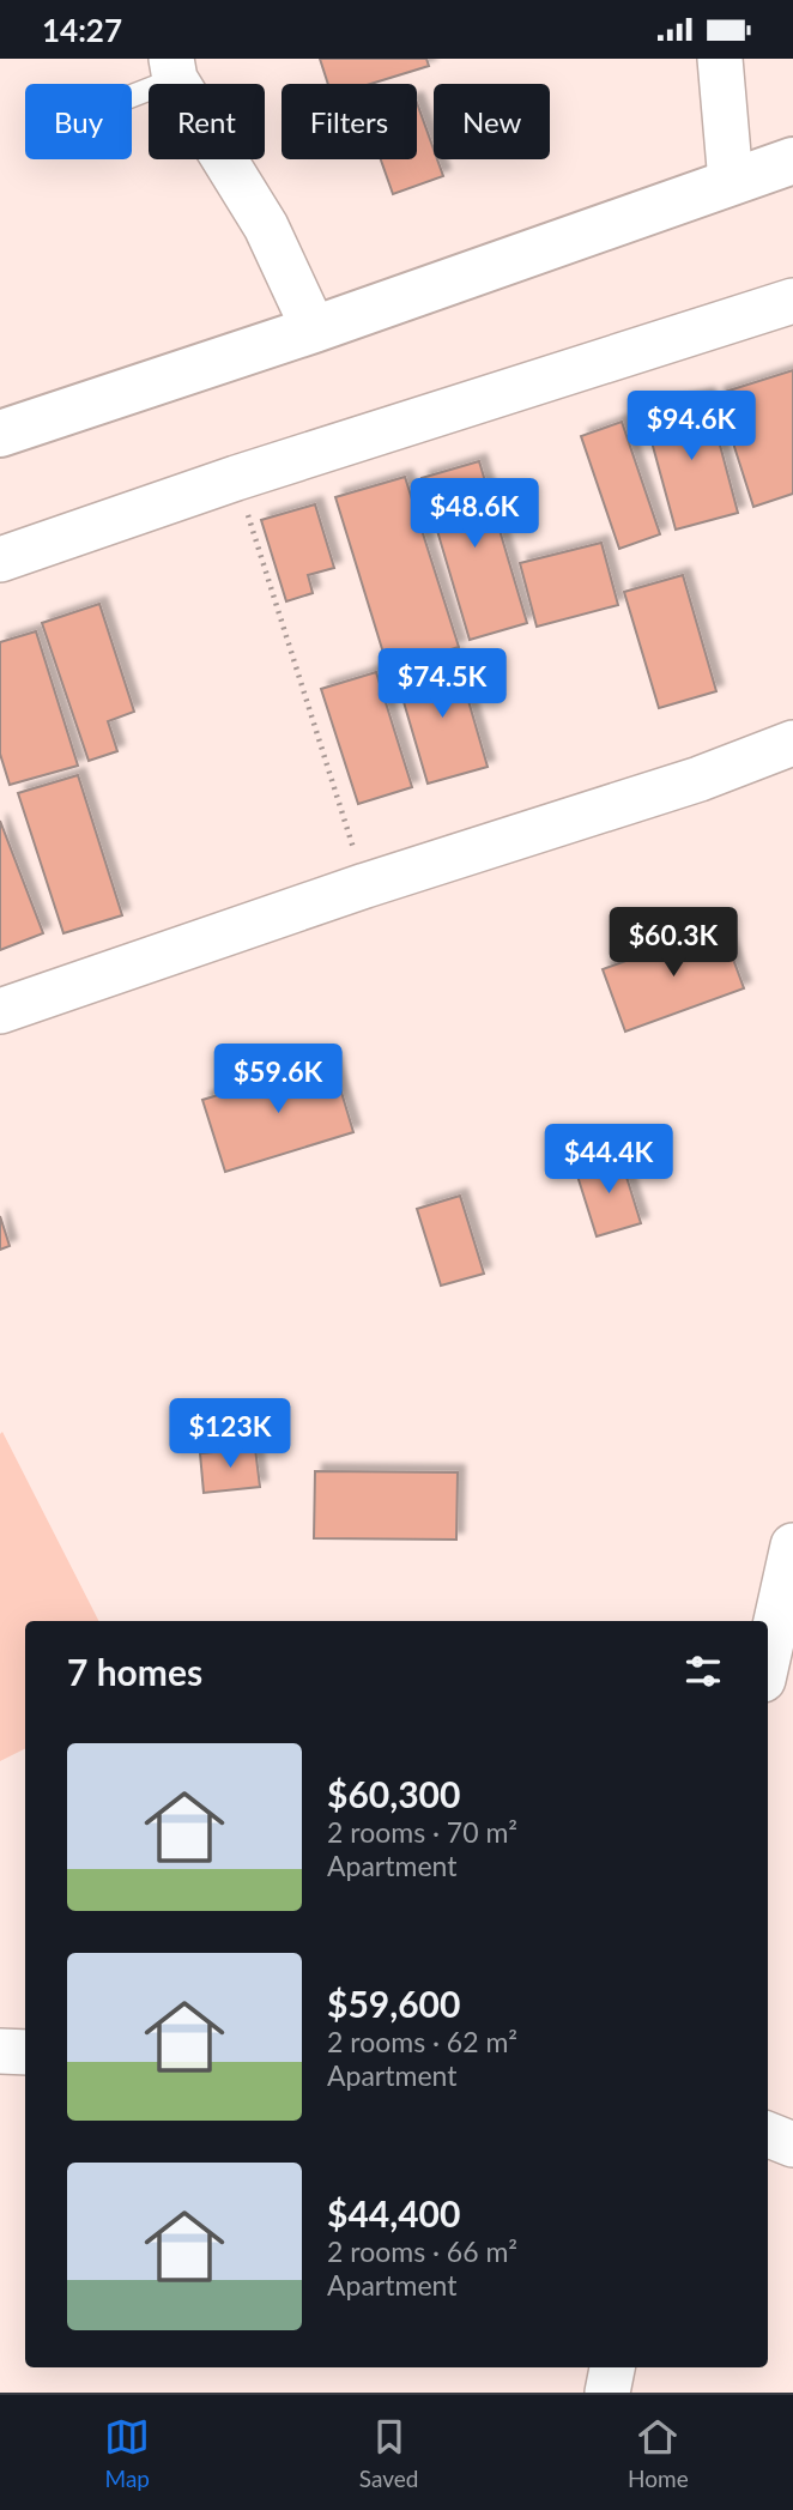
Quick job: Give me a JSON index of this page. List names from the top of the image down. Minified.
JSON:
{"page":{"status":"14:27","chip":["Buy","Rent","Filters","New"],"price":["$94.6K","$48.6K","$74.5K","$60.3K","$59.6K","$44.4K","$123K"],"heading":"7 homes","list":[{"name":"$60,300","note":"2 rooms · 70 m² · Apartment"},{"name":"$59,600","note":"2 rooms · 62 m² · Apartment"},{"name":"$44,400","note":"2 rooms · 66 m² · Apartment"}],"tabs":["Map","Saved","Home"]}}
